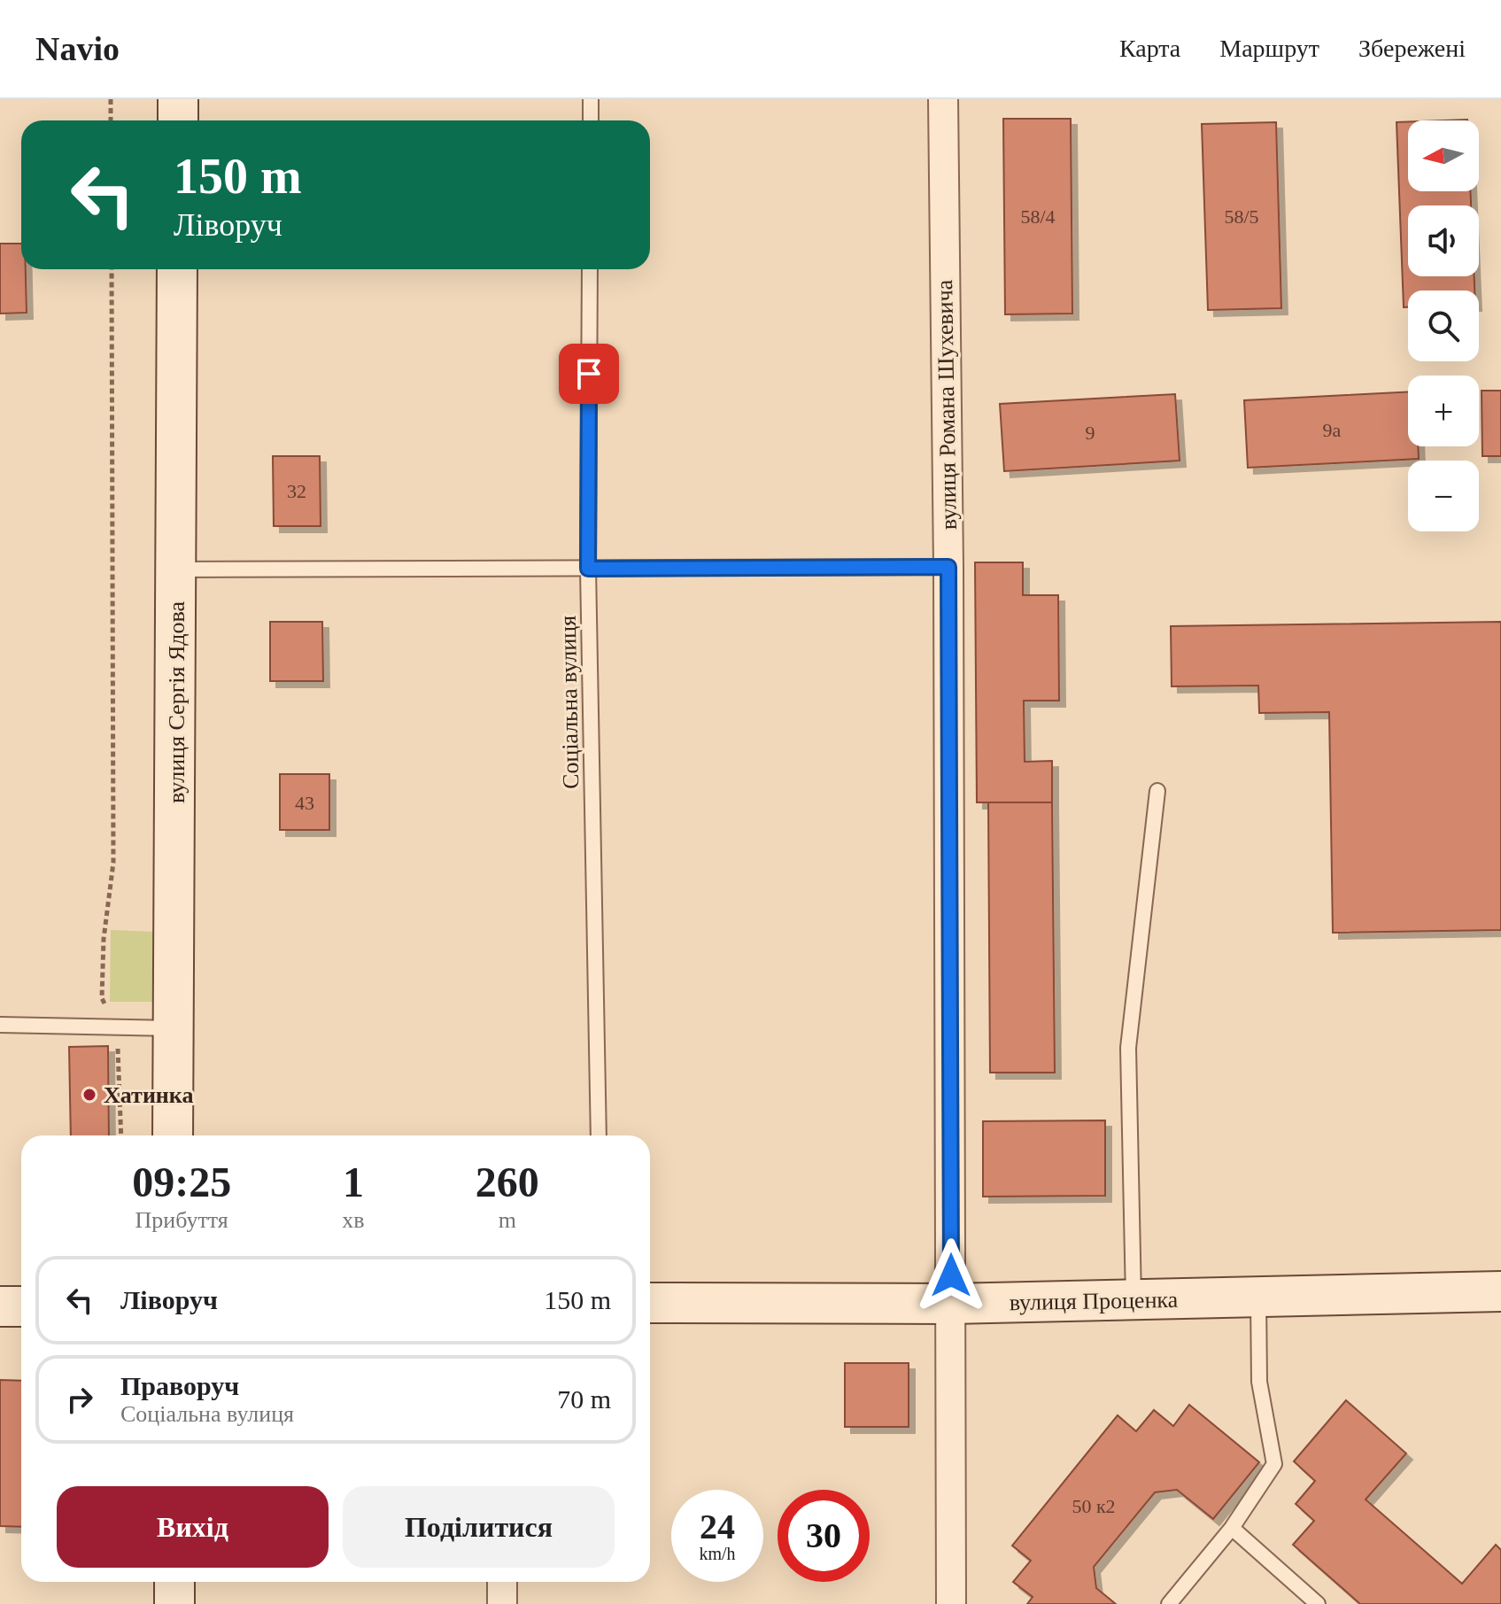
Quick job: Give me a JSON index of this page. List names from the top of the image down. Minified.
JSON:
{"streets":{"street":["вулиця Романа Шухевича","вулиця Сергія Ядова","вулиця Проценка"],"lane":["Соціальна вулиця"]},"crossings":[["вулиця Романа Шухевича","вулиця Проценка"]],"places":["Хатинка"],"house_numbers":["58/4","58/5","9а","9","32","43","50 к2"],"north":"left","page":{"header":"Navio","nav":["Карта","Маршрут","Збережені"],"map_buttons":["+","−"],"turn":["150 m","Ліворуч"],"eta":["09:25","Прибуття","1","хв","260","m"],"list":[{"name":"Ліворуч","value":"150 m"},{"name":"Праворуч","note":"Соціальна вулиця","value":"70 m"}],"buttons":["Вихід","Поділитися"],"speed":"24 km/h","limit":"30"}}
